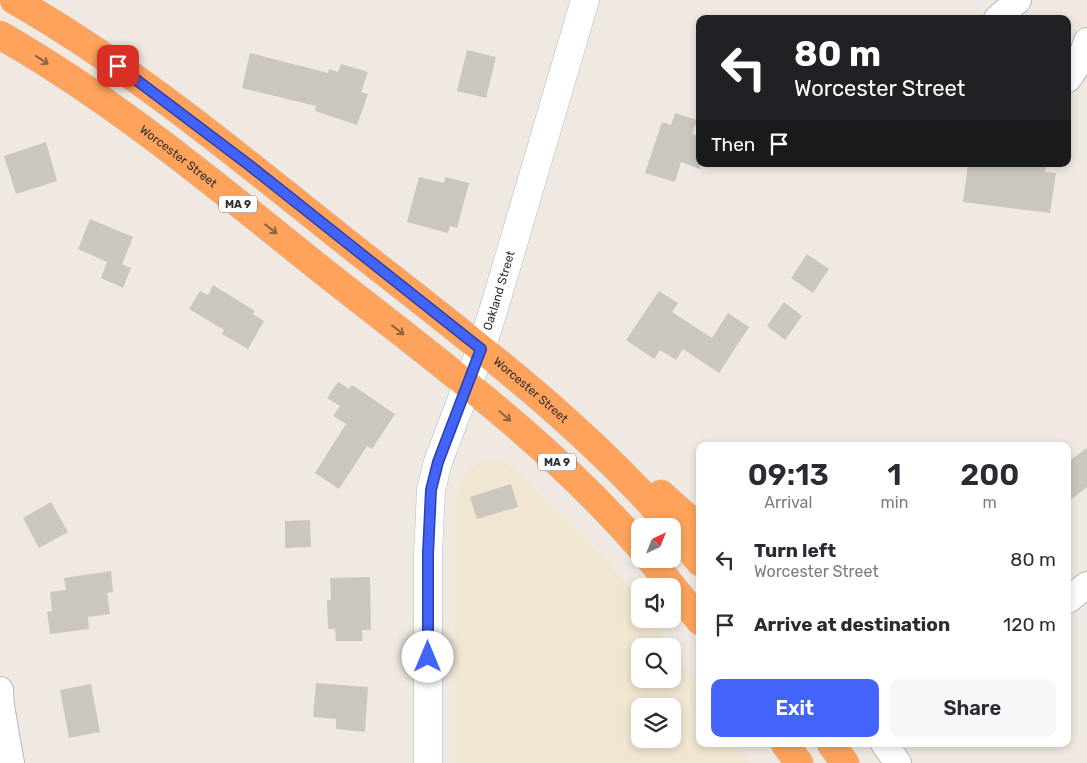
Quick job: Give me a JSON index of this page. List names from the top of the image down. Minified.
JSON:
{"streets":{"highway":["Worcester Street","MA 9"],"street":["Oakland Street"]},"crossings":[["Worcester Street","Oakland Street"]],"north":"top right","page":{"turn":["80 m","Worcester Street"],"then":"Then","eta":["09:13","Arrival","1","min","200","m"],"list":[{"name":"Turn left","note":"Worcester Street","value":"80 m"},{"name":"Arrive at destination","value":"120 m"}],"buttons":["Exit","Share"]}}
